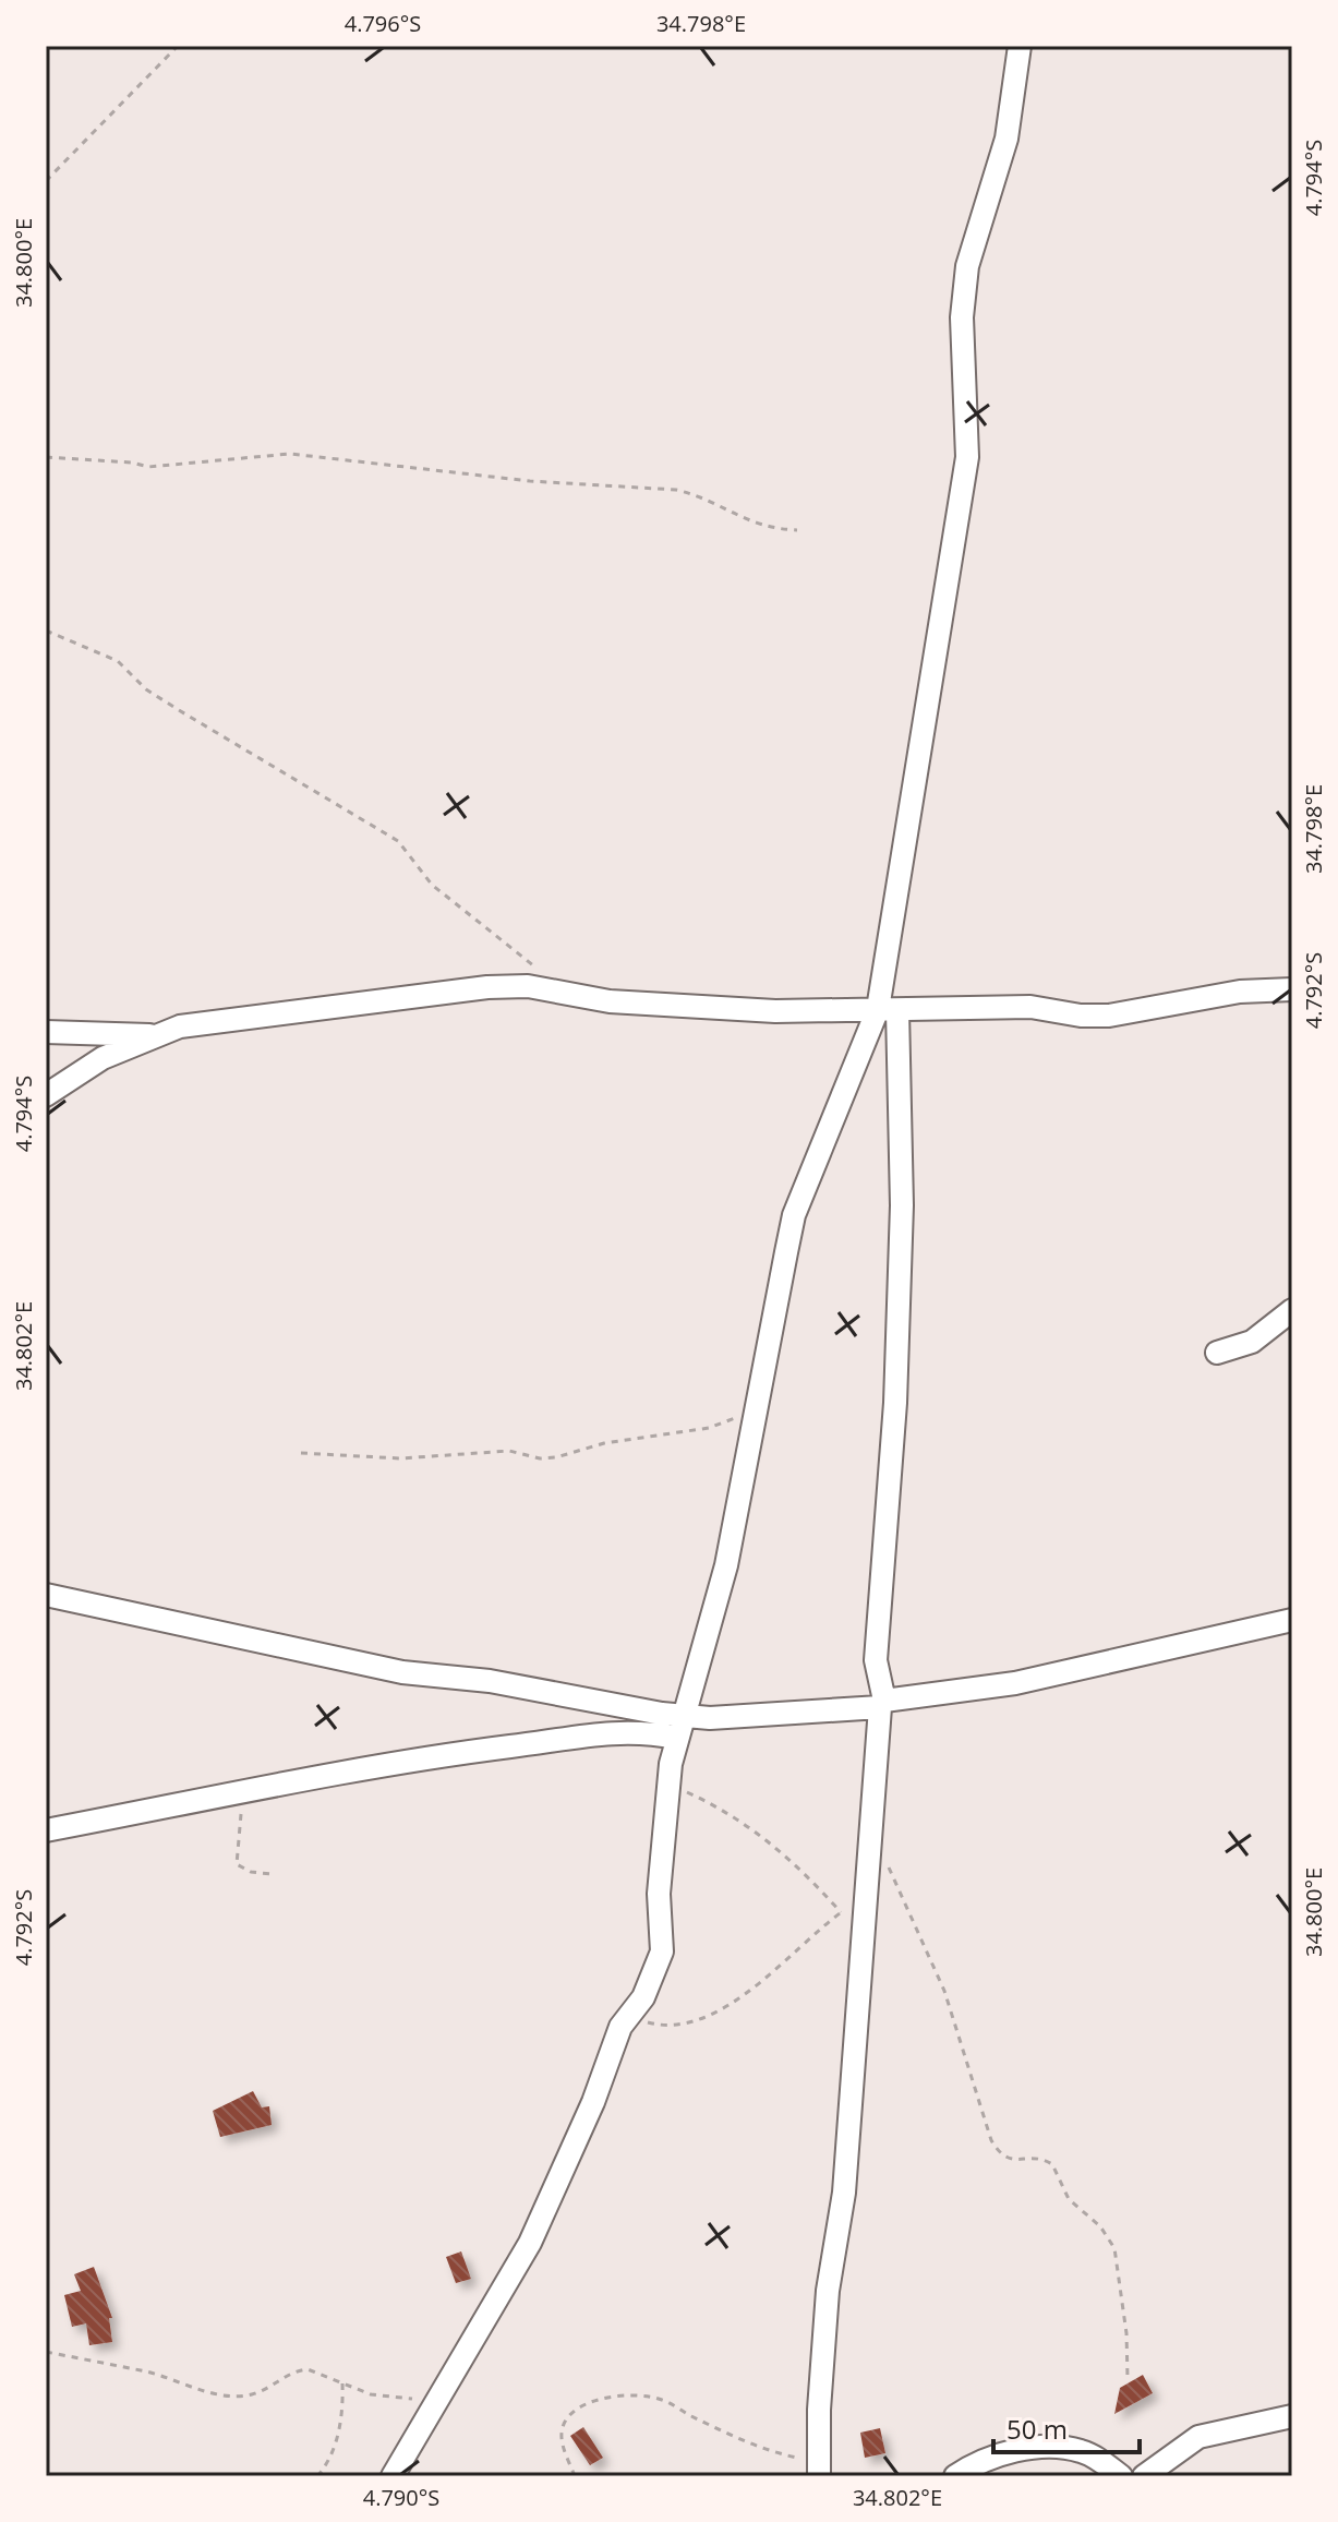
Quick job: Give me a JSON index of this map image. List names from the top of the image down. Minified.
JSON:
{"scale_bar":"50 m","coordinates":["4.796°S","34.798°E","4.794°S","34.800°E","4.792°S","34.802°E","4.790°S"]}
